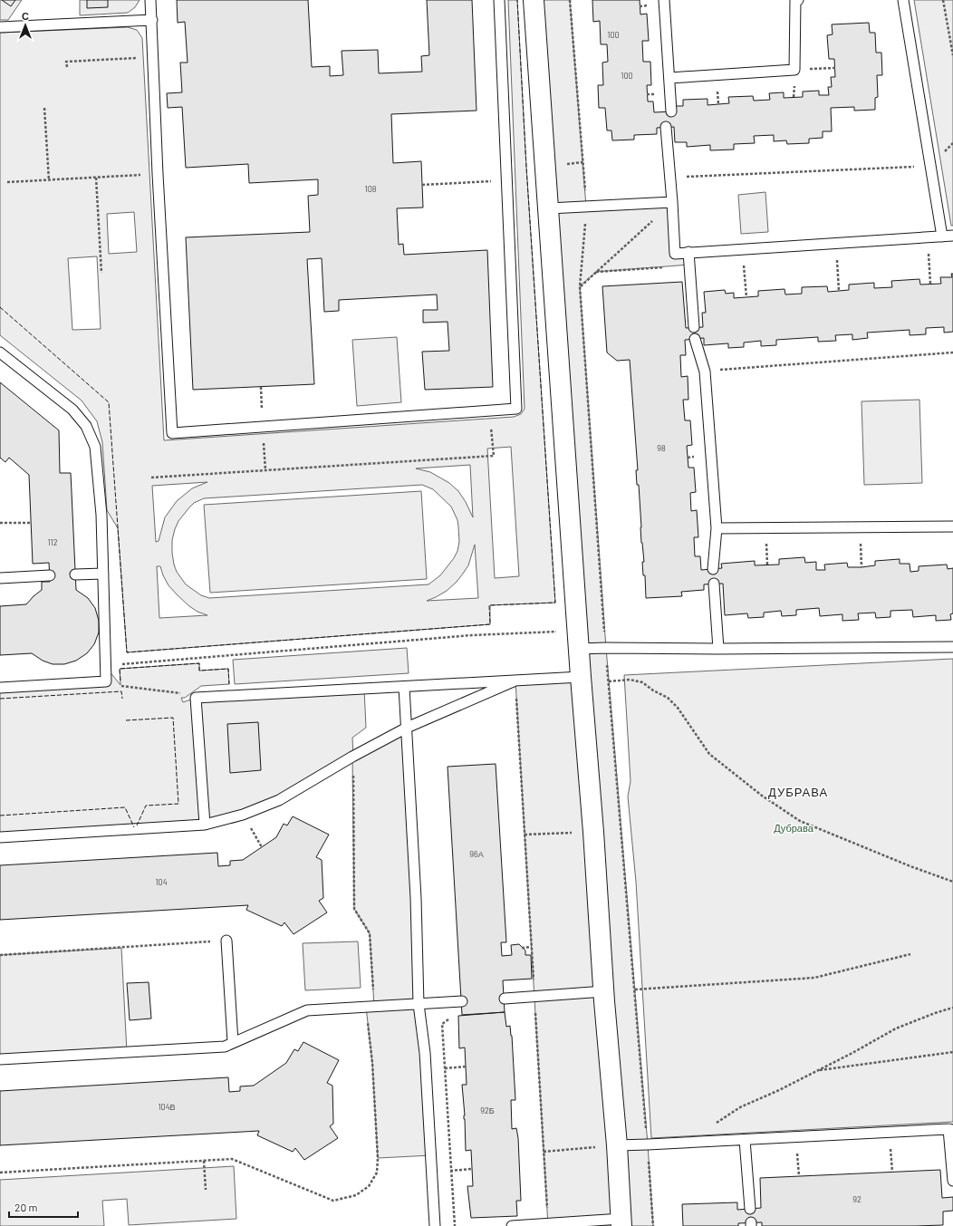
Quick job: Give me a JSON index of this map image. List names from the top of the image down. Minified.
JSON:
{"districts":["ДУБРАВА"],"parks":["Дубрава"],"house_numbers":["100","100","108","98","112","96А","104","104В","92Б","92"],"scale_bar":"20 m","north":"top"}
